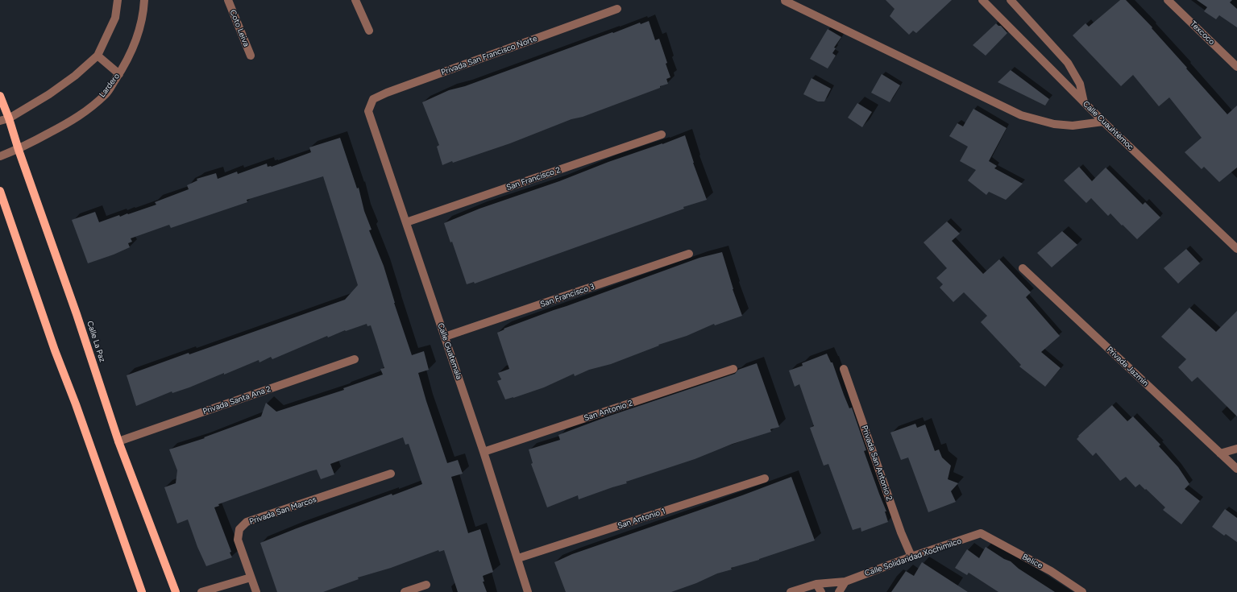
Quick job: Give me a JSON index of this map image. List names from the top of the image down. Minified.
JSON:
{"streets":{"main road":["Calle La Paz"],"street":["Coto Leiva","Texcoco","Privada San Francisco Norte","Lardero","Calle Cuauhtémoc","San Francisco 2","San Francisco 3","Calle Guatemala","Privada Jazmín","Privada Santa Ana 2","San Antonio 2","Privada San Antonio 2","Privada San Marcos","San Antonio 1","Calle Solidaridad Xochimilco","Belice"]},"crossings":[["Privada San Francisco Norte","Calle Guatemala"],["Lardero","Calle La Paz"],["San Francisco 2","Calle Guatemala"],["San Francisco 3","Calle Guatemala"],["Calle La Paz","Privada Santa Ana 2"],["Calle Guatemala","San Antonio 2"],["Calle Guatemala","San Antonio 1"],["Privada San Antonio 2","Calle Solidaridad Xochimilco"],["Calle Solidaridad Xochimilco","Belice"]]}
